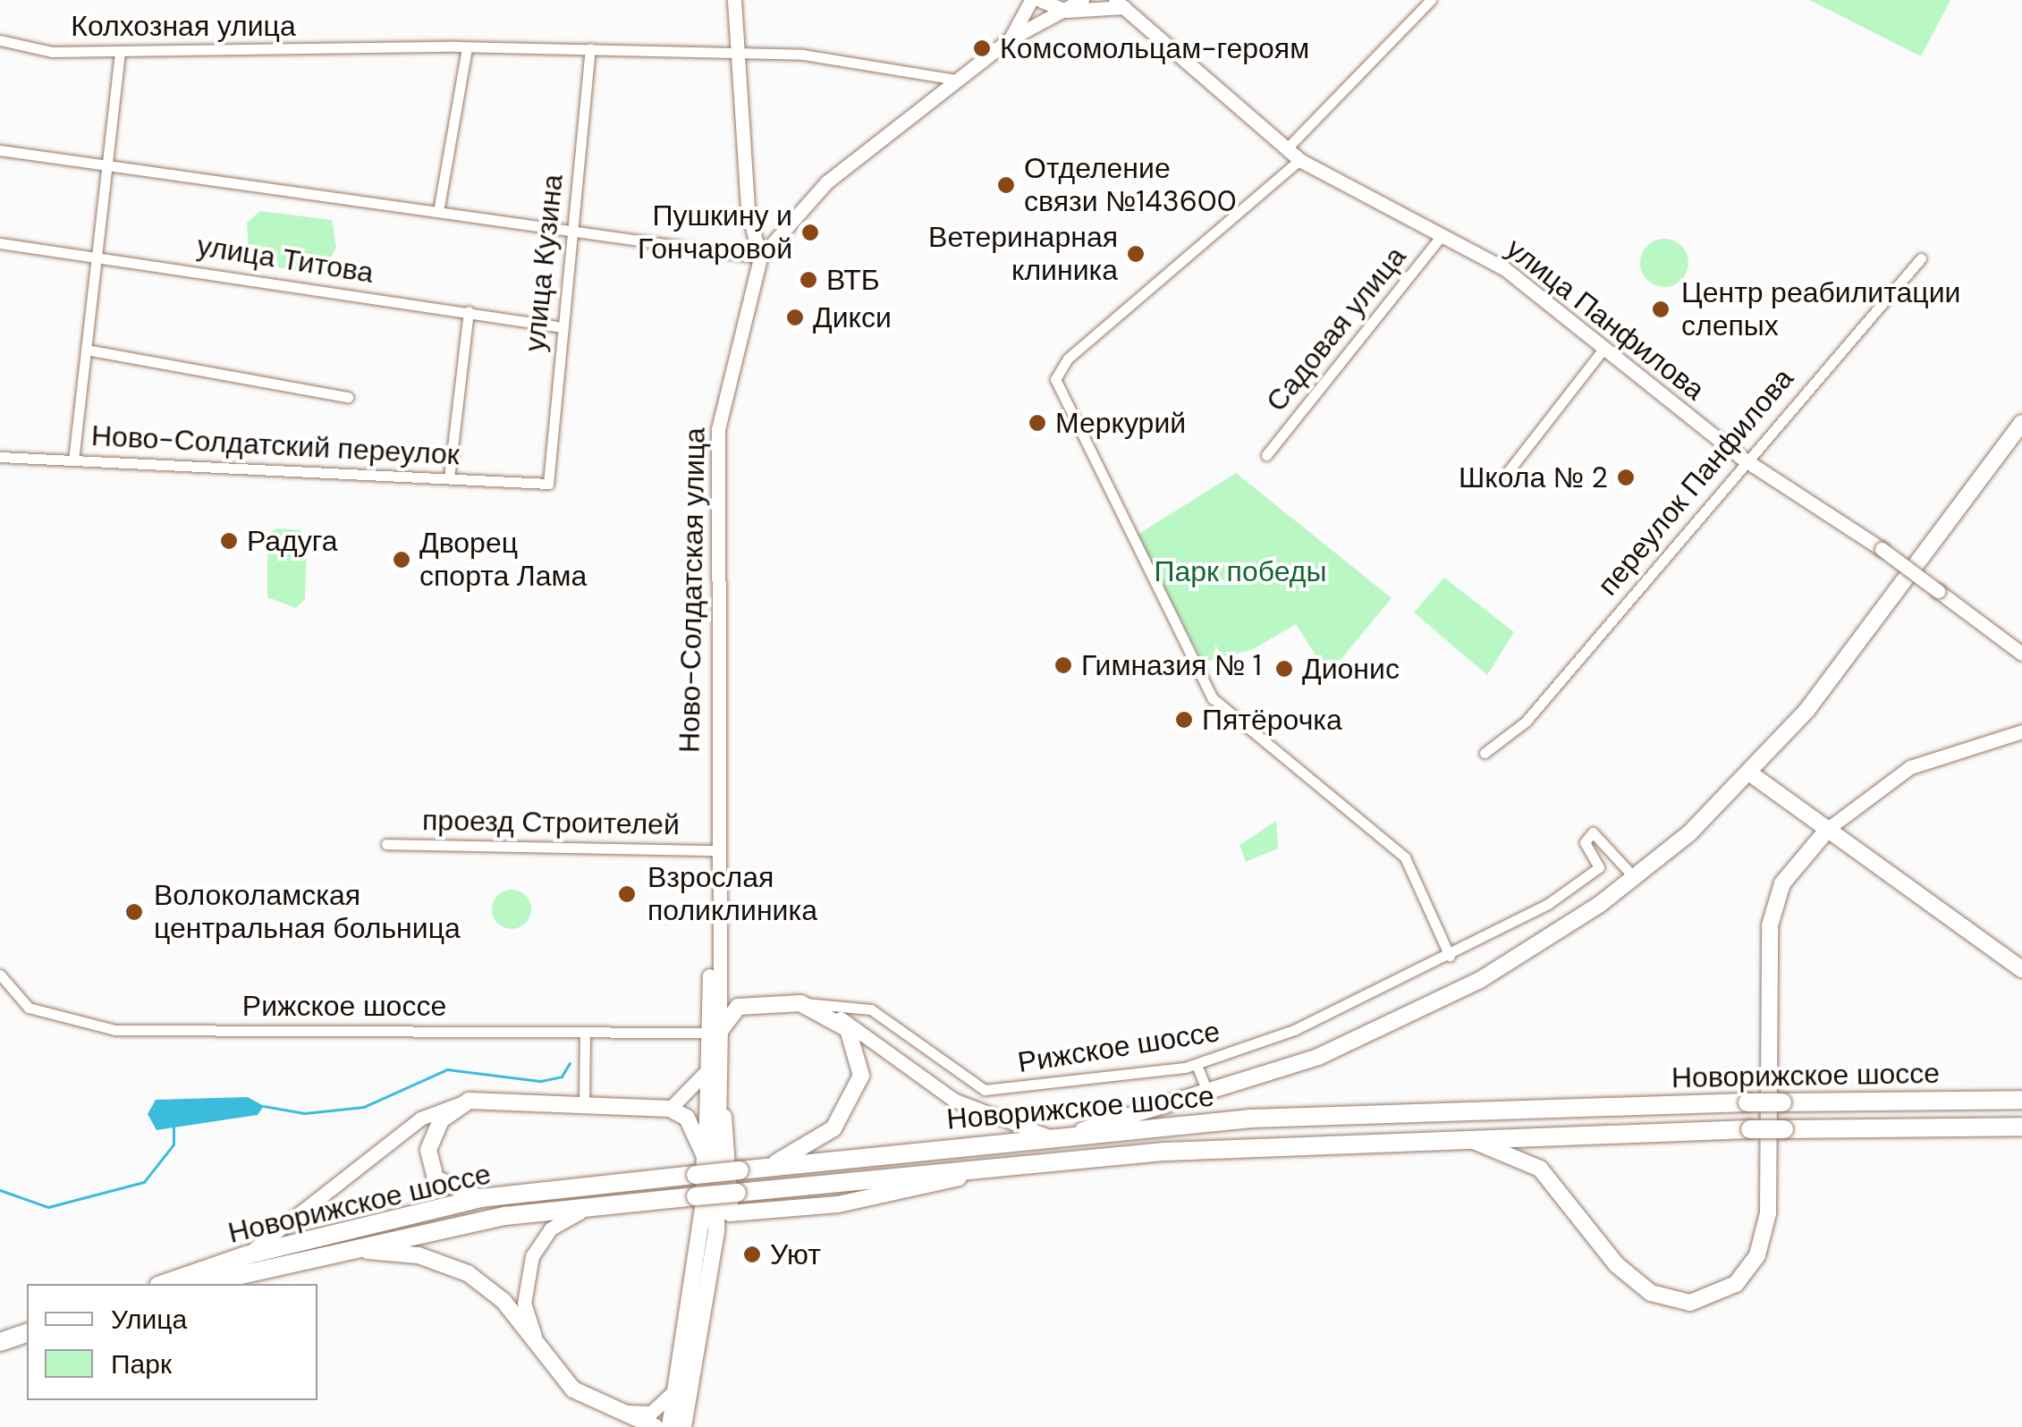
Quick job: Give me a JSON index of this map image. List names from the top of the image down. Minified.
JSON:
{"streets":{"highway":["Новорижское шоссе"],"main road":["улица Панфилова","Ново-Солдатская улица"],"street":["Колхозная улица","улица Титова","улица Кузина","Садовая улица","Ново-Солдатский переулок","переулок Панфилова","проезд Строителей","Рижское шоссе"]},"crossings":[["Колхозная улица","улица Кузина"],["Колхозная улица","Ново-Солдатская улица"],["улица Титова","улица Кузина"],["улица Кузина","Ново-Солдатский переулок"],["улица Панфилова","Садовая улица"],["улица Панфилова","переулок Панфилова"],["улица Панфилова","Ново-Солдатская улица"],["Ново-Солдатская улица","проезд Строителей"],["Ново-Солдатская улица","Рижское шоссе"]],"parks":["Парк победы"],"places":["Комсомольцам-героям","Отделение связи №143600","Пушкину и Гончаровой","Ветеринарная клиника","ВТБ","Центр реабилитации слепых","Дикси","Меркурий","Школа № 2","Радуга","Дворец спорта Лама","Гимназия № 1","Дионис","Пятёрочка","Взрослая поликлиника","Волоколамская центральная больница","Уют"],"legend":["Улица","Парк"]}
